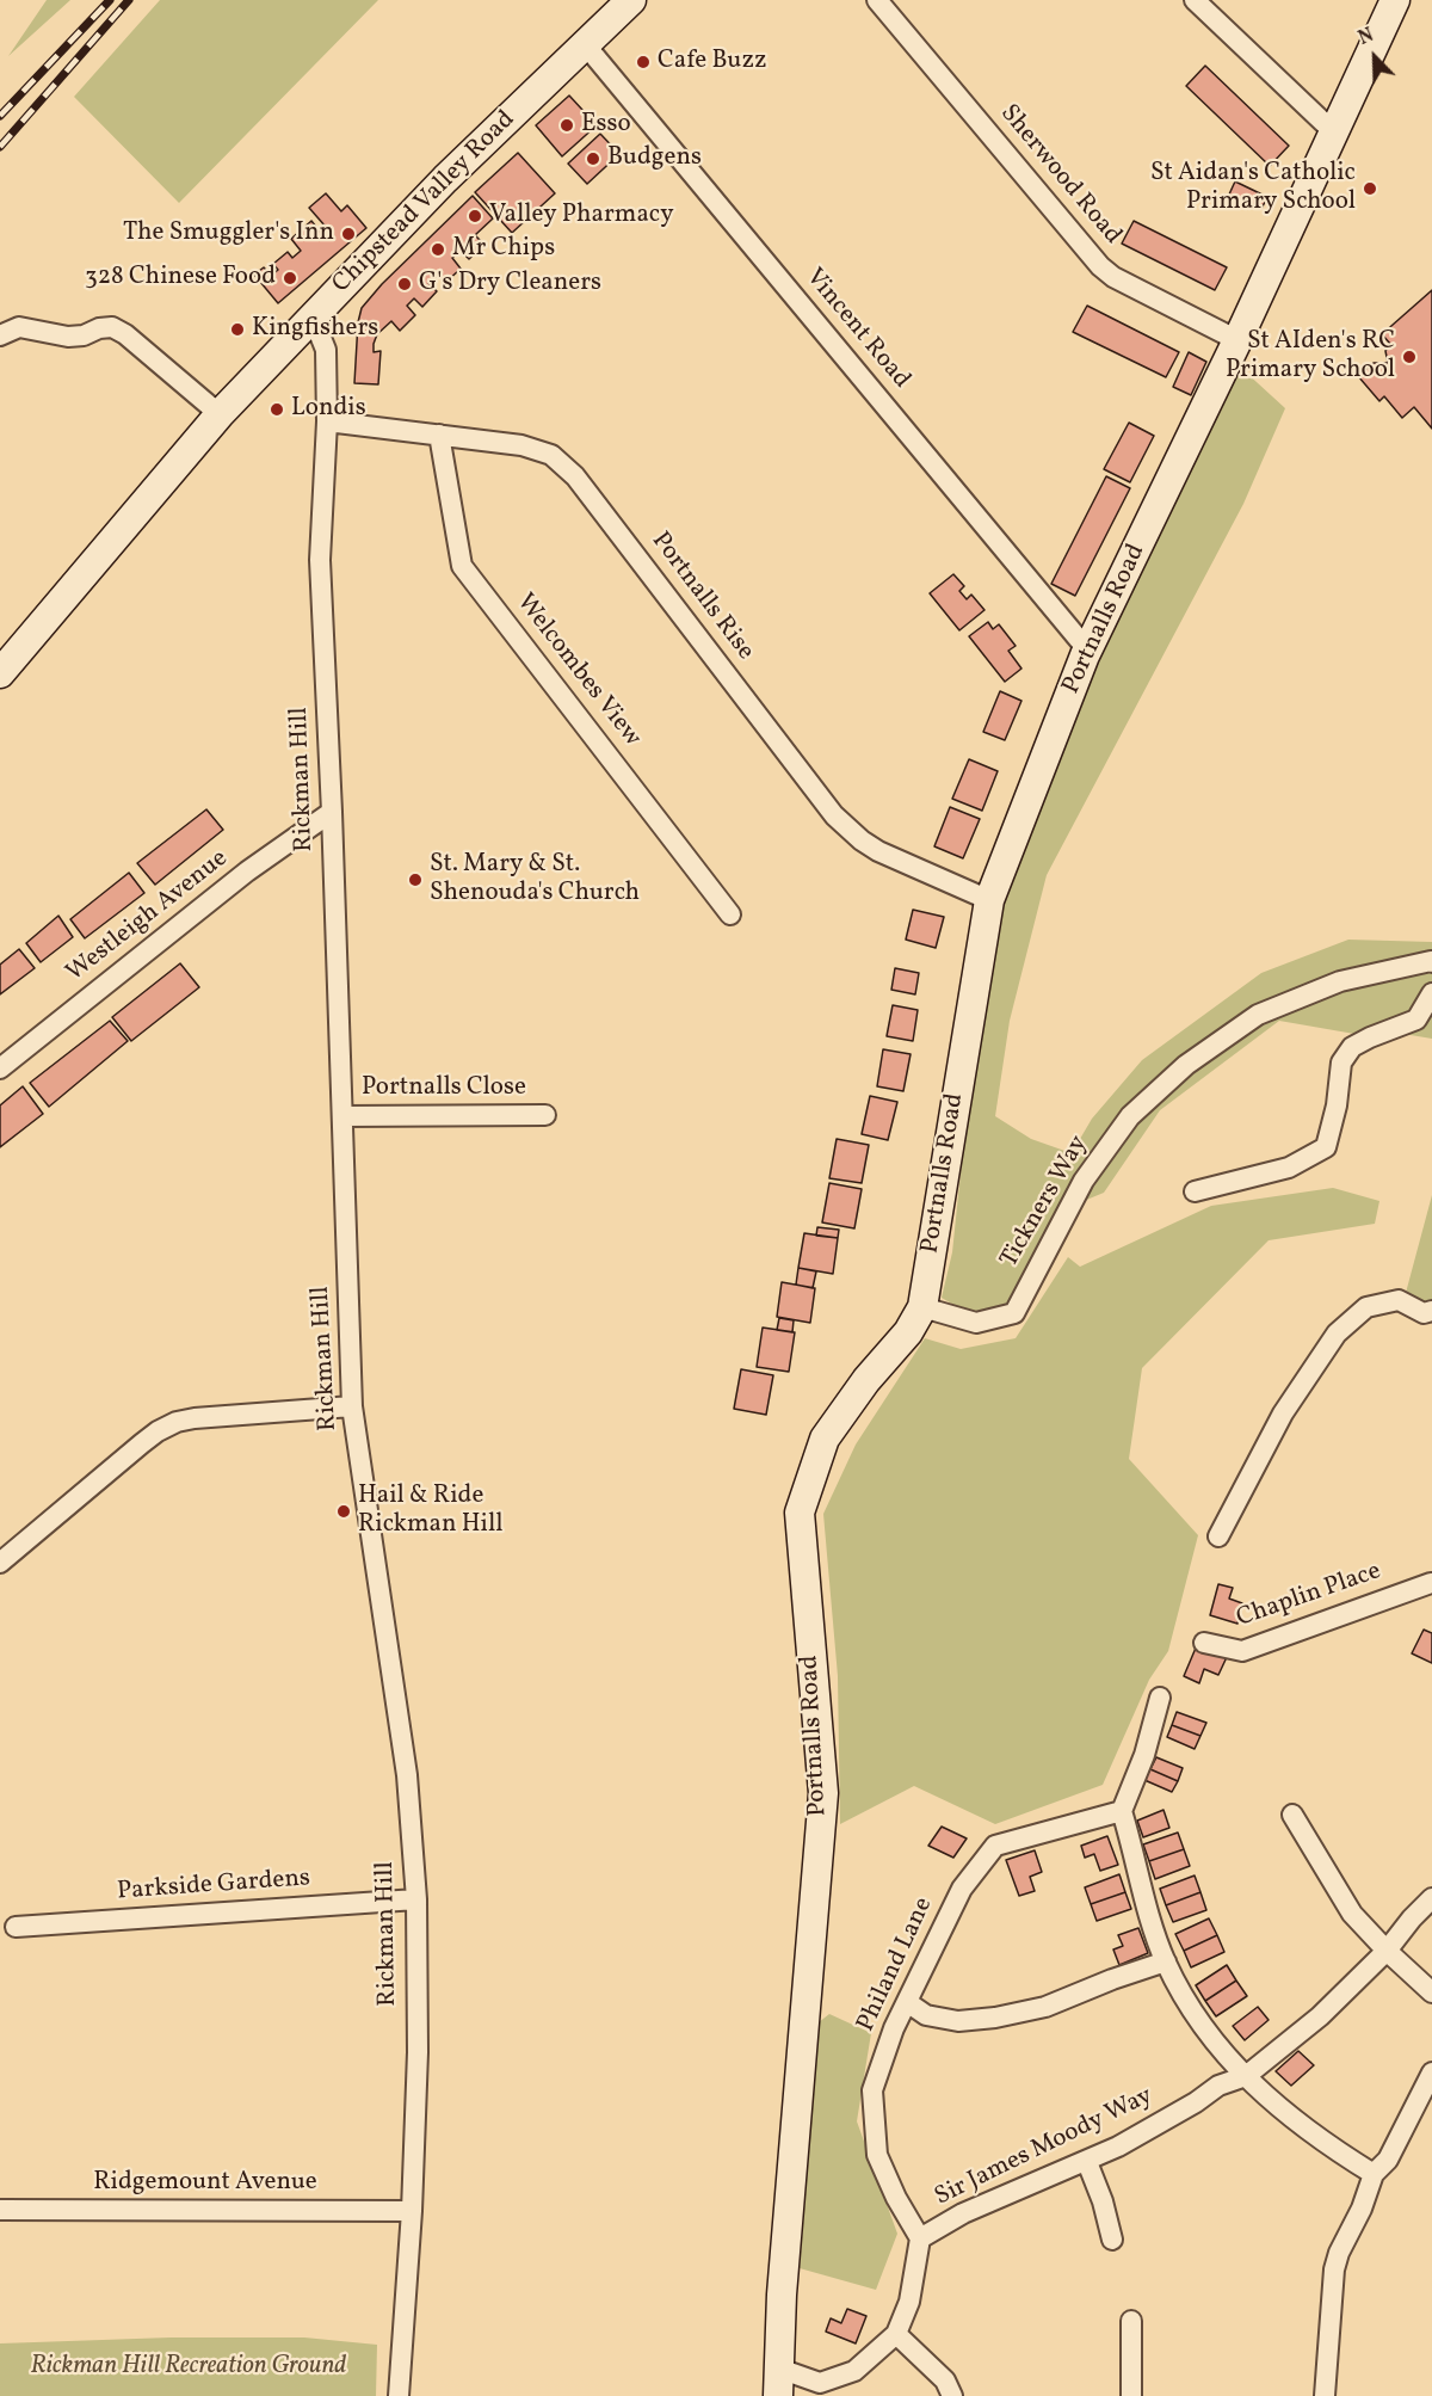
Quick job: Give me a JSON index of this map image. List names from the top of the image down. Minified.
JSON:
{"streets":{"street":["Sherwood Road","Chipstead Valley Road","Vincent Road","Portnalls Rise","Portnalls Road","Welcombes View","Rickman Hill","Westleigh Avenue","Portnalls Close","Tickners Way","Chaplin Place","Parkside Gardens","Philand Lane","Sir James Moody Way","Ridgemount Avenue"]},"crossings":[["Sherwood Road","Portnalls Road"],["Chipstead Valley Road","Vincent Road"],["Chipstead Valley Road","Rickman Hill"],["Vincent Road","Portnalls Road"],["Portnalls Rise","Portnalls Road"],["Portnalls Rise","Welcombes View"],["Portnalls Rise","Rickman Hill"],["Portnalls Road","Tickners Way"],["Portnalls Road","Sir James Moody Way"],["Rickman Hill","Westleigh Avenue"],["Rickman Hill","Portnalls Close"],["Rickman Hill","Parkside Gardens"],["Rickman Hill","Ridgemount Avenue"],["Philand Lane","Sir James Moody Way"]],"parks":["Rickman Hill Recreation Ground"],"places":["Cafe Buzz","Esso","Budgens","St Aidan's Catholic Primary School","Valley Pharmacy","The Smuggler's Inn","Mr Chips","328 Chinese Food","G's Dry Cleaners","Kingfishers","St AIden's RC Primary School","Londis","St. Mary & St. Shenouda's Church","Hail & Ride Rickman Hill"],"north":"top left"}
